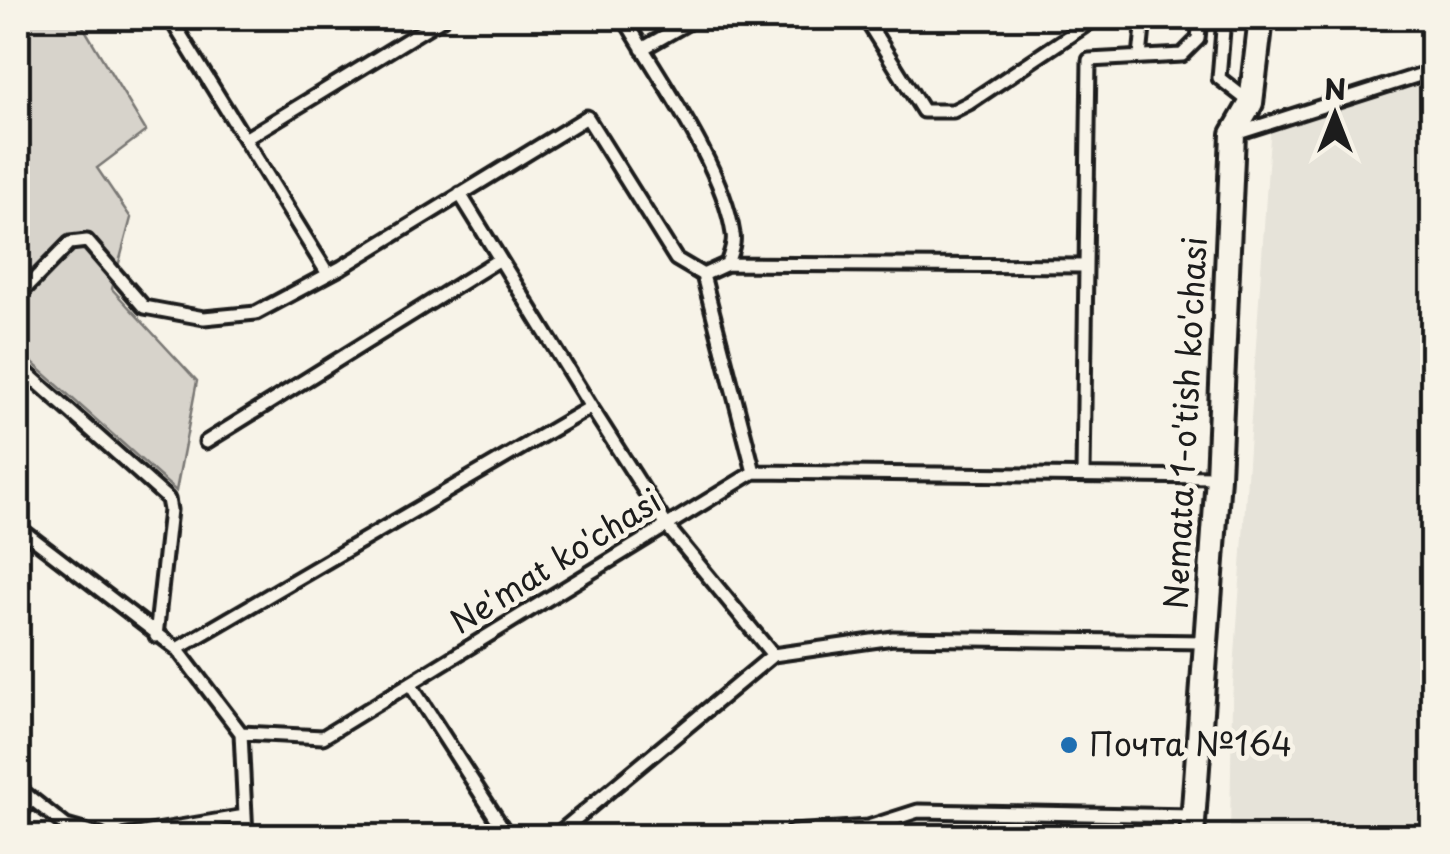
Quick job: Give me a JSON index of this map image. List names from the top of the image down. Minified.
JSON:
{"streets":{"street":["Nemata 1-o'tish ko'chasi"],"lane":["Ne'mat ko'chasi"]},"places":["Почта №164"],"north":"top"}
